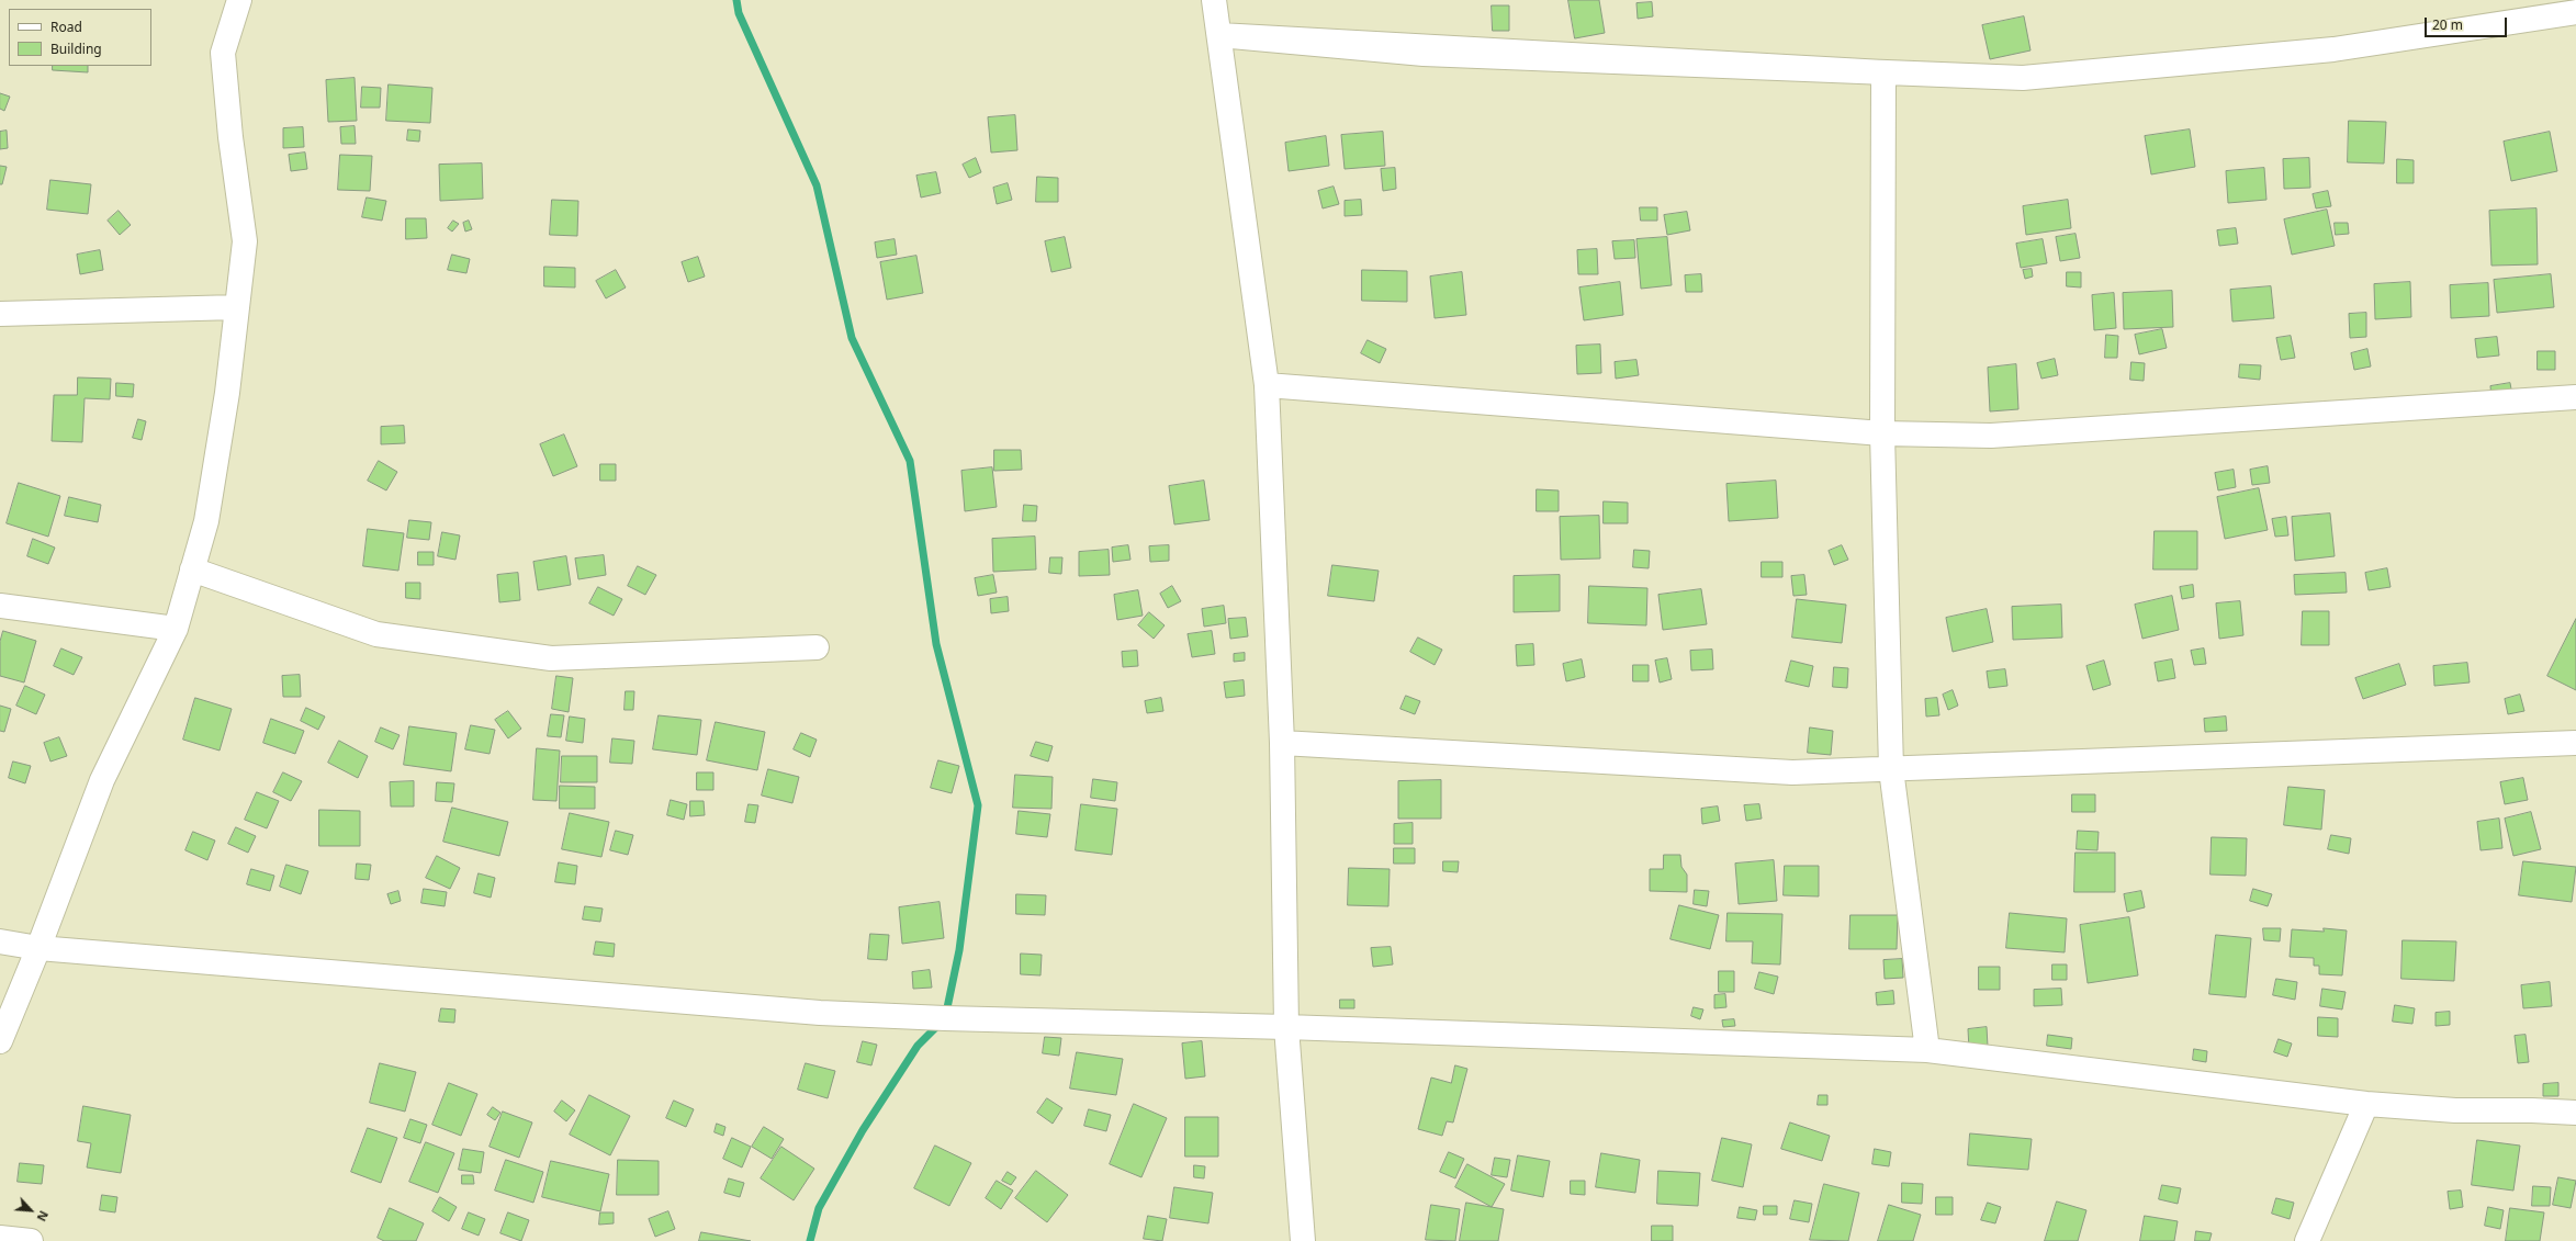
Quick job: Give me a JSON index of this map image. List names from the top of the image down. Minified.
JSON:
{"legend":["Road","Building"],"scale_bar":"20 m","north":"bottom right"}
